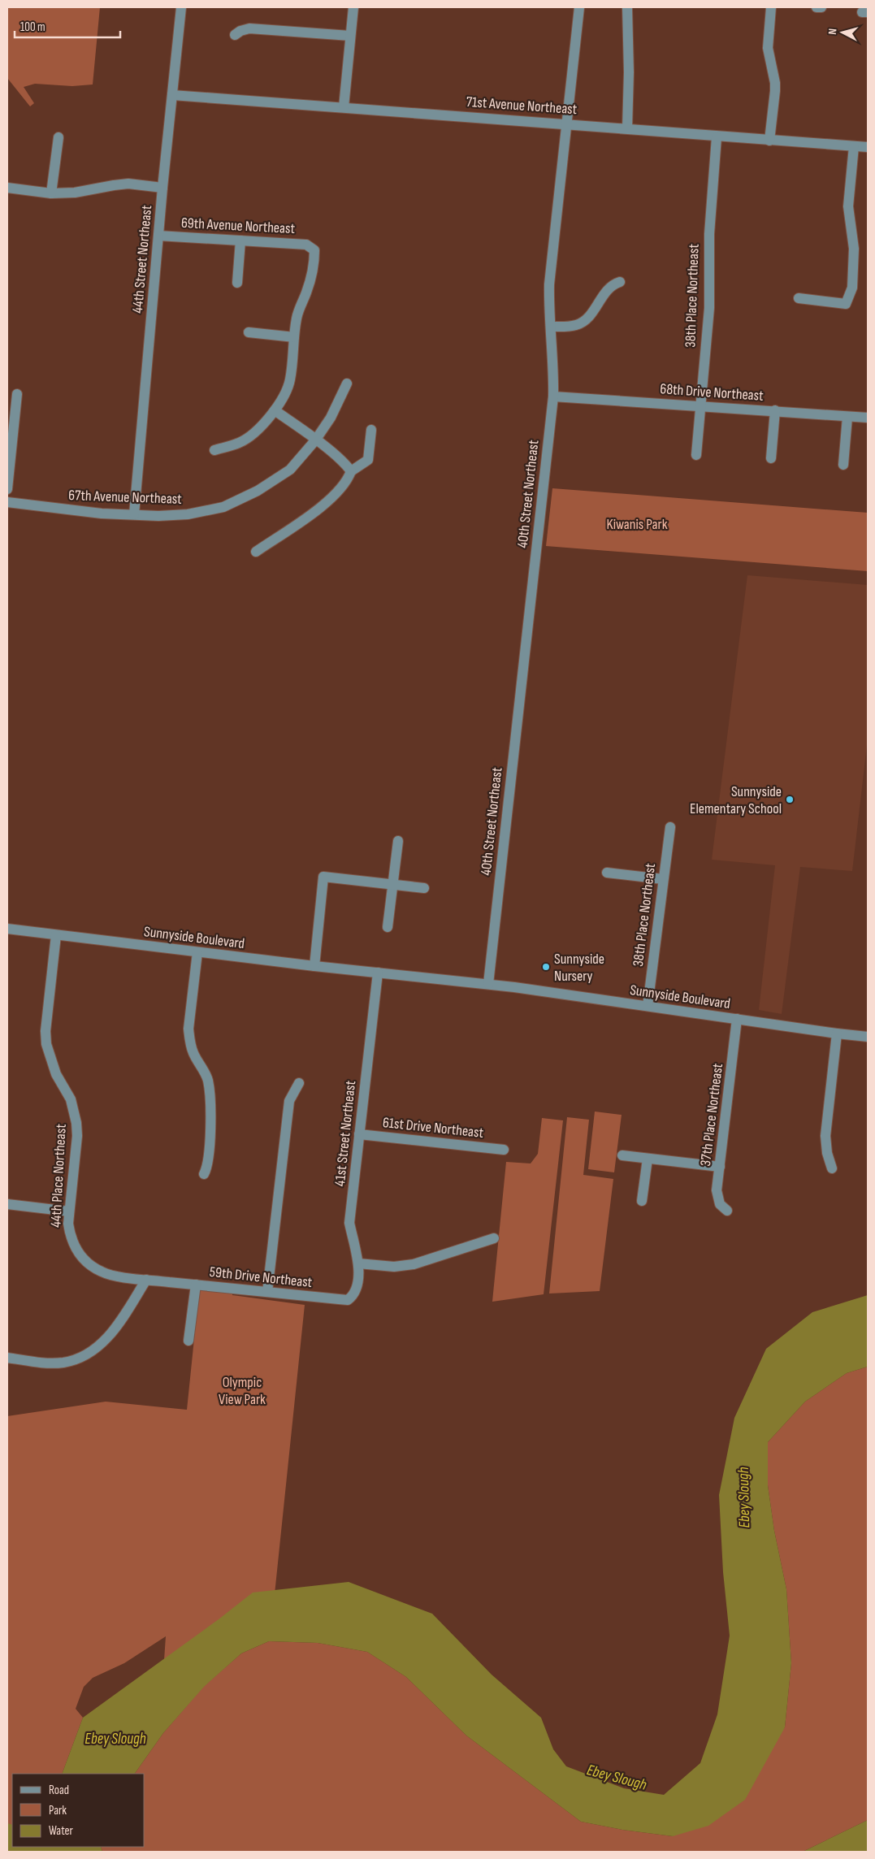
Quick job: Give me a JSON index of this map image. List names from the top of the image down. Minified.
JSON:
{"streets":{"street":["71st Avenue Northeast","69th Avenue Northeast","44th Street Northeast","38th Place Northeast","68th Drive Northeast","40th Street Northeast","67th Avenue Northeast","Sunnyside Boulevard","37th Place Northeast","61st Drive Northeast","41st Street Northeast","44th Place Northeast","59th Drive Northeast"]},"crossings":[["71st Avenue Northeast","44th Street Northeast"],["71st Avenue Northeast","38th Place Northeast"],["71st Avenue Northeast","40th Street Northeast"],["69th Avenue Northeast","44th Street Northeast"],["44th Street Northeast","67th Avenue Northeast"],["38th Place Northeast","68th Drive Northeast"],["38th Place Northeast","Sunnyside Boulevard"],["68th Drive Northeast","40th Street Northeast"],["40th Street Northeast","Sunnyside Boulevard"],["Sunnyside Boulevard","37th Place Northeast"],["Sunnyside Boulevard","41st Street Northeast"],["Sunnyside Boulevard","44th Place Northeast"],["61st Drive Northeast","41st Street Northeast"],["41st Street Northeast","59th Drive Northeast"]],"water":["Ebey Slough"],"parks":["Kiwanis Park","Olympic View Park"],"places":["Sunnyside Elementary School","Sunnyside Nursery"],"legend":["Road","Park","Water"],"scale_bar":"100 m","north":"left"}
